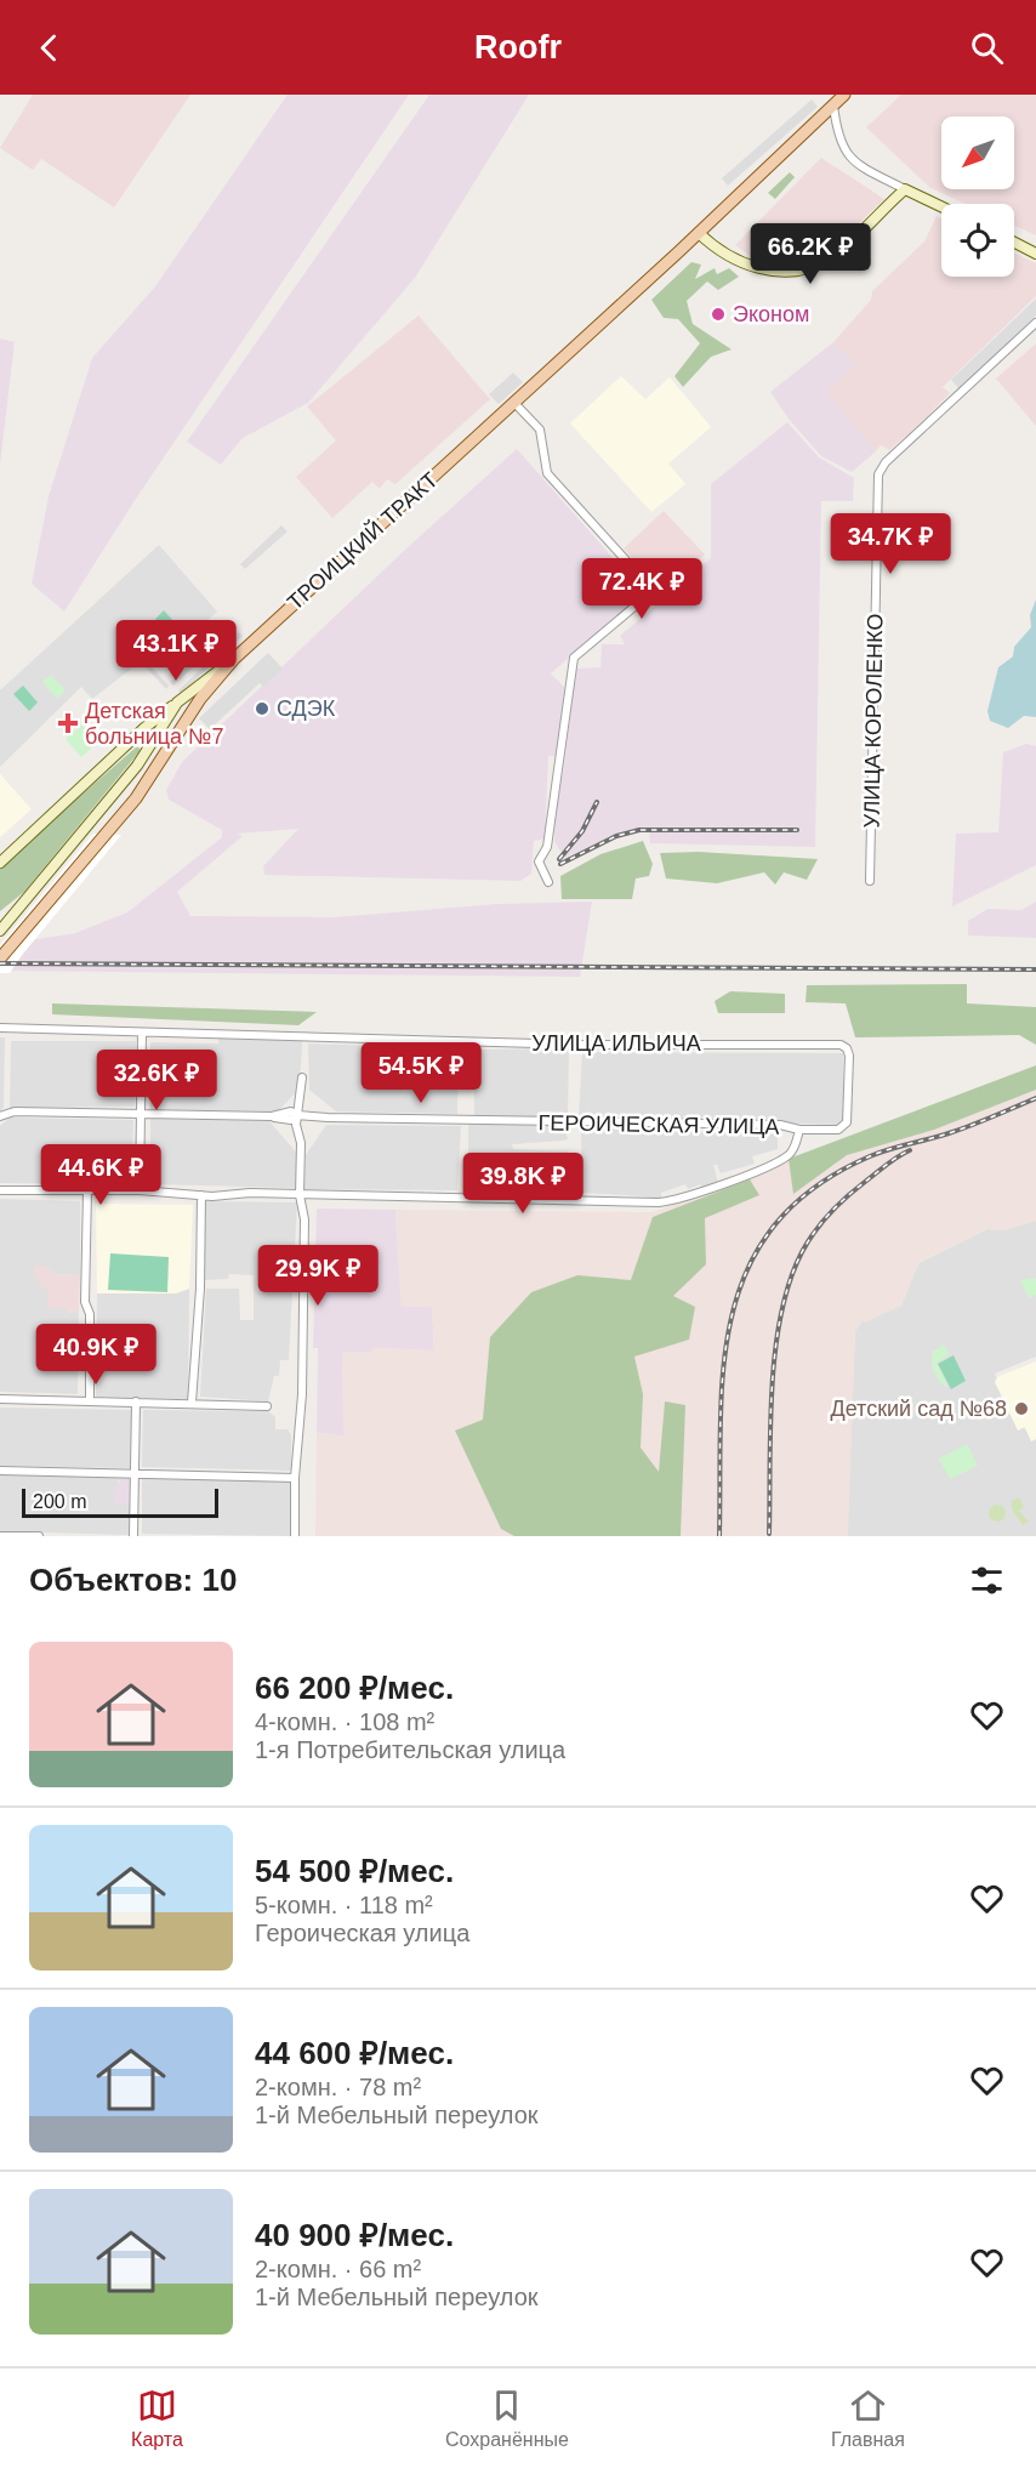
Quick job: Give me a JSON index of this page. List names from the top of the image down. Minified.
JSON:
{"streets":{"main road":["ТРОИЦКИЙ ТРАКТ"],"street":["УЛИЦА КОРОЛЕНКО","УЛИЦА ИЛЬИЧА","ГЕРОИЧЕСКАЯ УЛИЦА"]},"crossings":[["УЛИЦА ИЛЬИЧА","ГЕРОИЧЕСКАЯ УЛИЦА"]],"places":{"other":["Эконом","СДЭК","Детский сад №68"],"health":["Детская больница №7"]},"scale_bar":"200 m","north":"bottom left","page":{"header":"Roofr","price":["66.2K ₽","34.7K ₽","72.4K ₽","43.1K ₽","54.5K ₽","32.6K ₽","44.6K ₽","39.8K ₽","29.9K ₽","40.9K ₽"],"scale":"200 m","heading":"Объектов: 10","list":[{"name":"66 200 ₽/мес.","note":"4-комн. · 108 m² · 1-я Потребительская улица"},{"name":"54 500 ₽/мес.","note":"5-комн. · 118 m² · Героическая улица"},{"name":"44 600 ₽/мес.","note":"2-комн. · 78 m² · 1-й Мебельный переулок"},{"name":"40 900 ₽/мес.","note":"2-комн. · 66 m² · 1-й Мебельный переулок"}],"tabs":["Карта","Сохранённые","Главная"]}}
